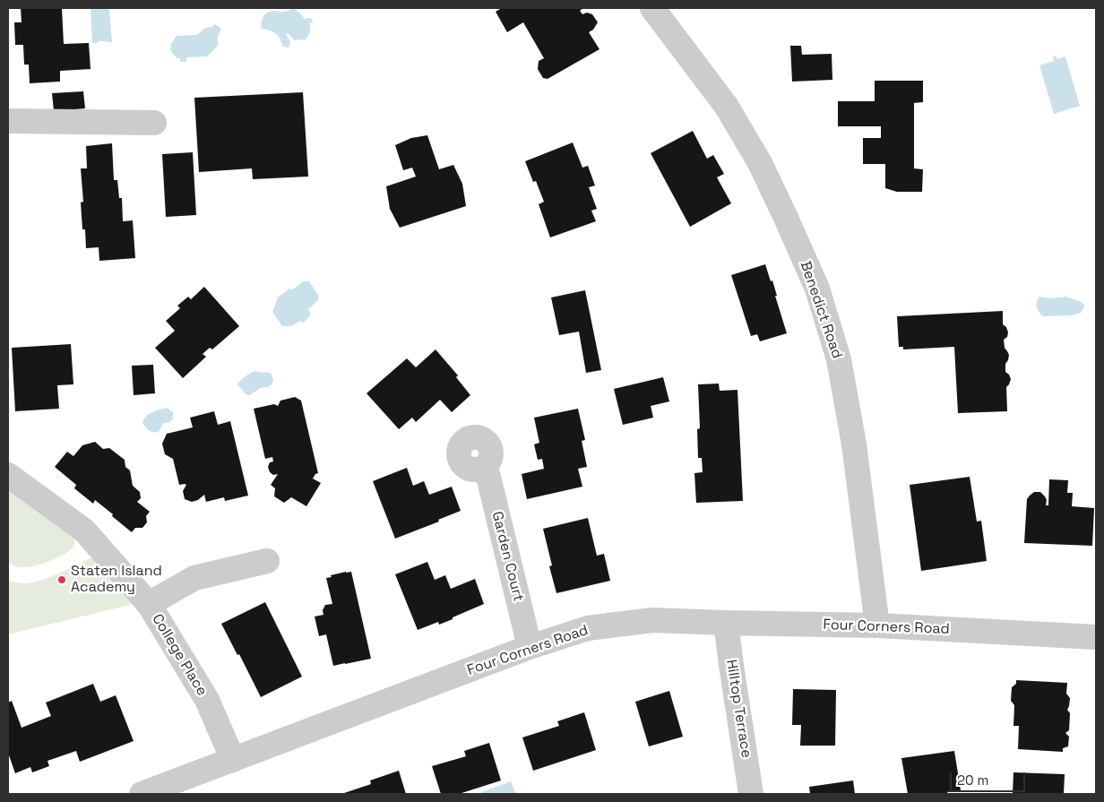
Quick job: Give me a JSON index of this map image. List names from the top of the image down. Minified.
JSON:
{"streets":{"street":["Benedict Road","Garden Court","Four Corners Road","College Place","Hilltop Terrace"]},"crossings":[["Benedict Road","Four Corners Road"],["Garden Court","Four Corners Road"],["Four Corners Road","College Place"],["Four Corners Road","Hilltop Terrace"]],"places":["Staten Island Academy"],"scale_bar":"20 m"}
